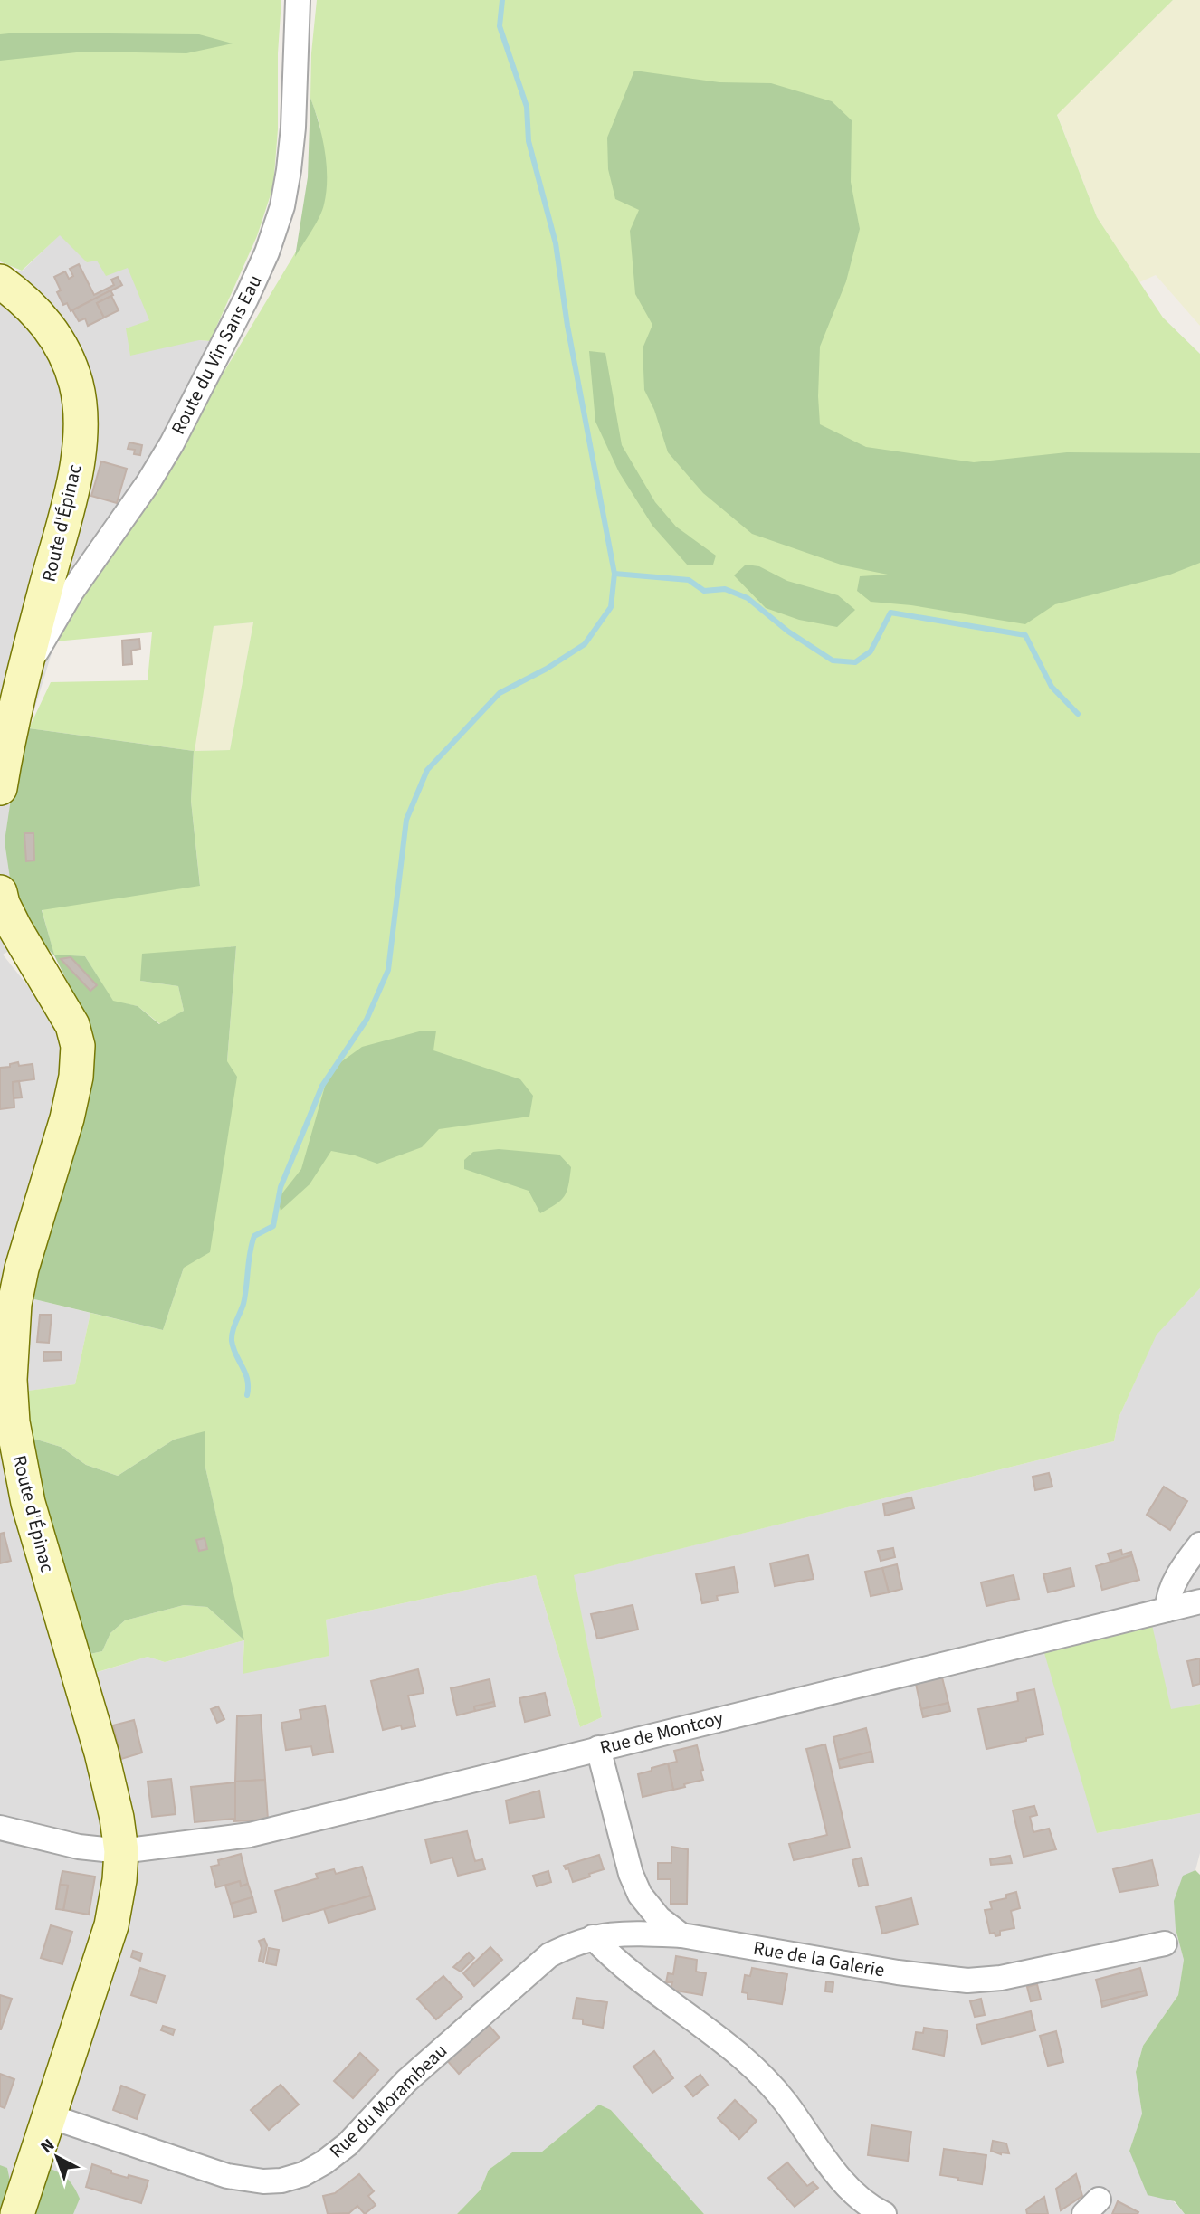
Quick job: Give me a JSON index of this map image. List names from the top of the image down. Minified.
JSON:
{"streets":{"main road":["Route d'Épinac"],"street":["Route du Vin Sans Eau","Rue de Montcoy","Rue de la Galerie","Rue du Morambeau"]},"crossings":[["Route du Vin Sans Eau","Route d'Épinac"],["Route d'Épinac","Rue de Montcoy"],["Route d'Épinac","Rue du Morambeau"],["Rue de Montcoy","Rue de la Galerie"],["Rue de la Galerie","Rue du Morambeau"]],"north":"top left"}
